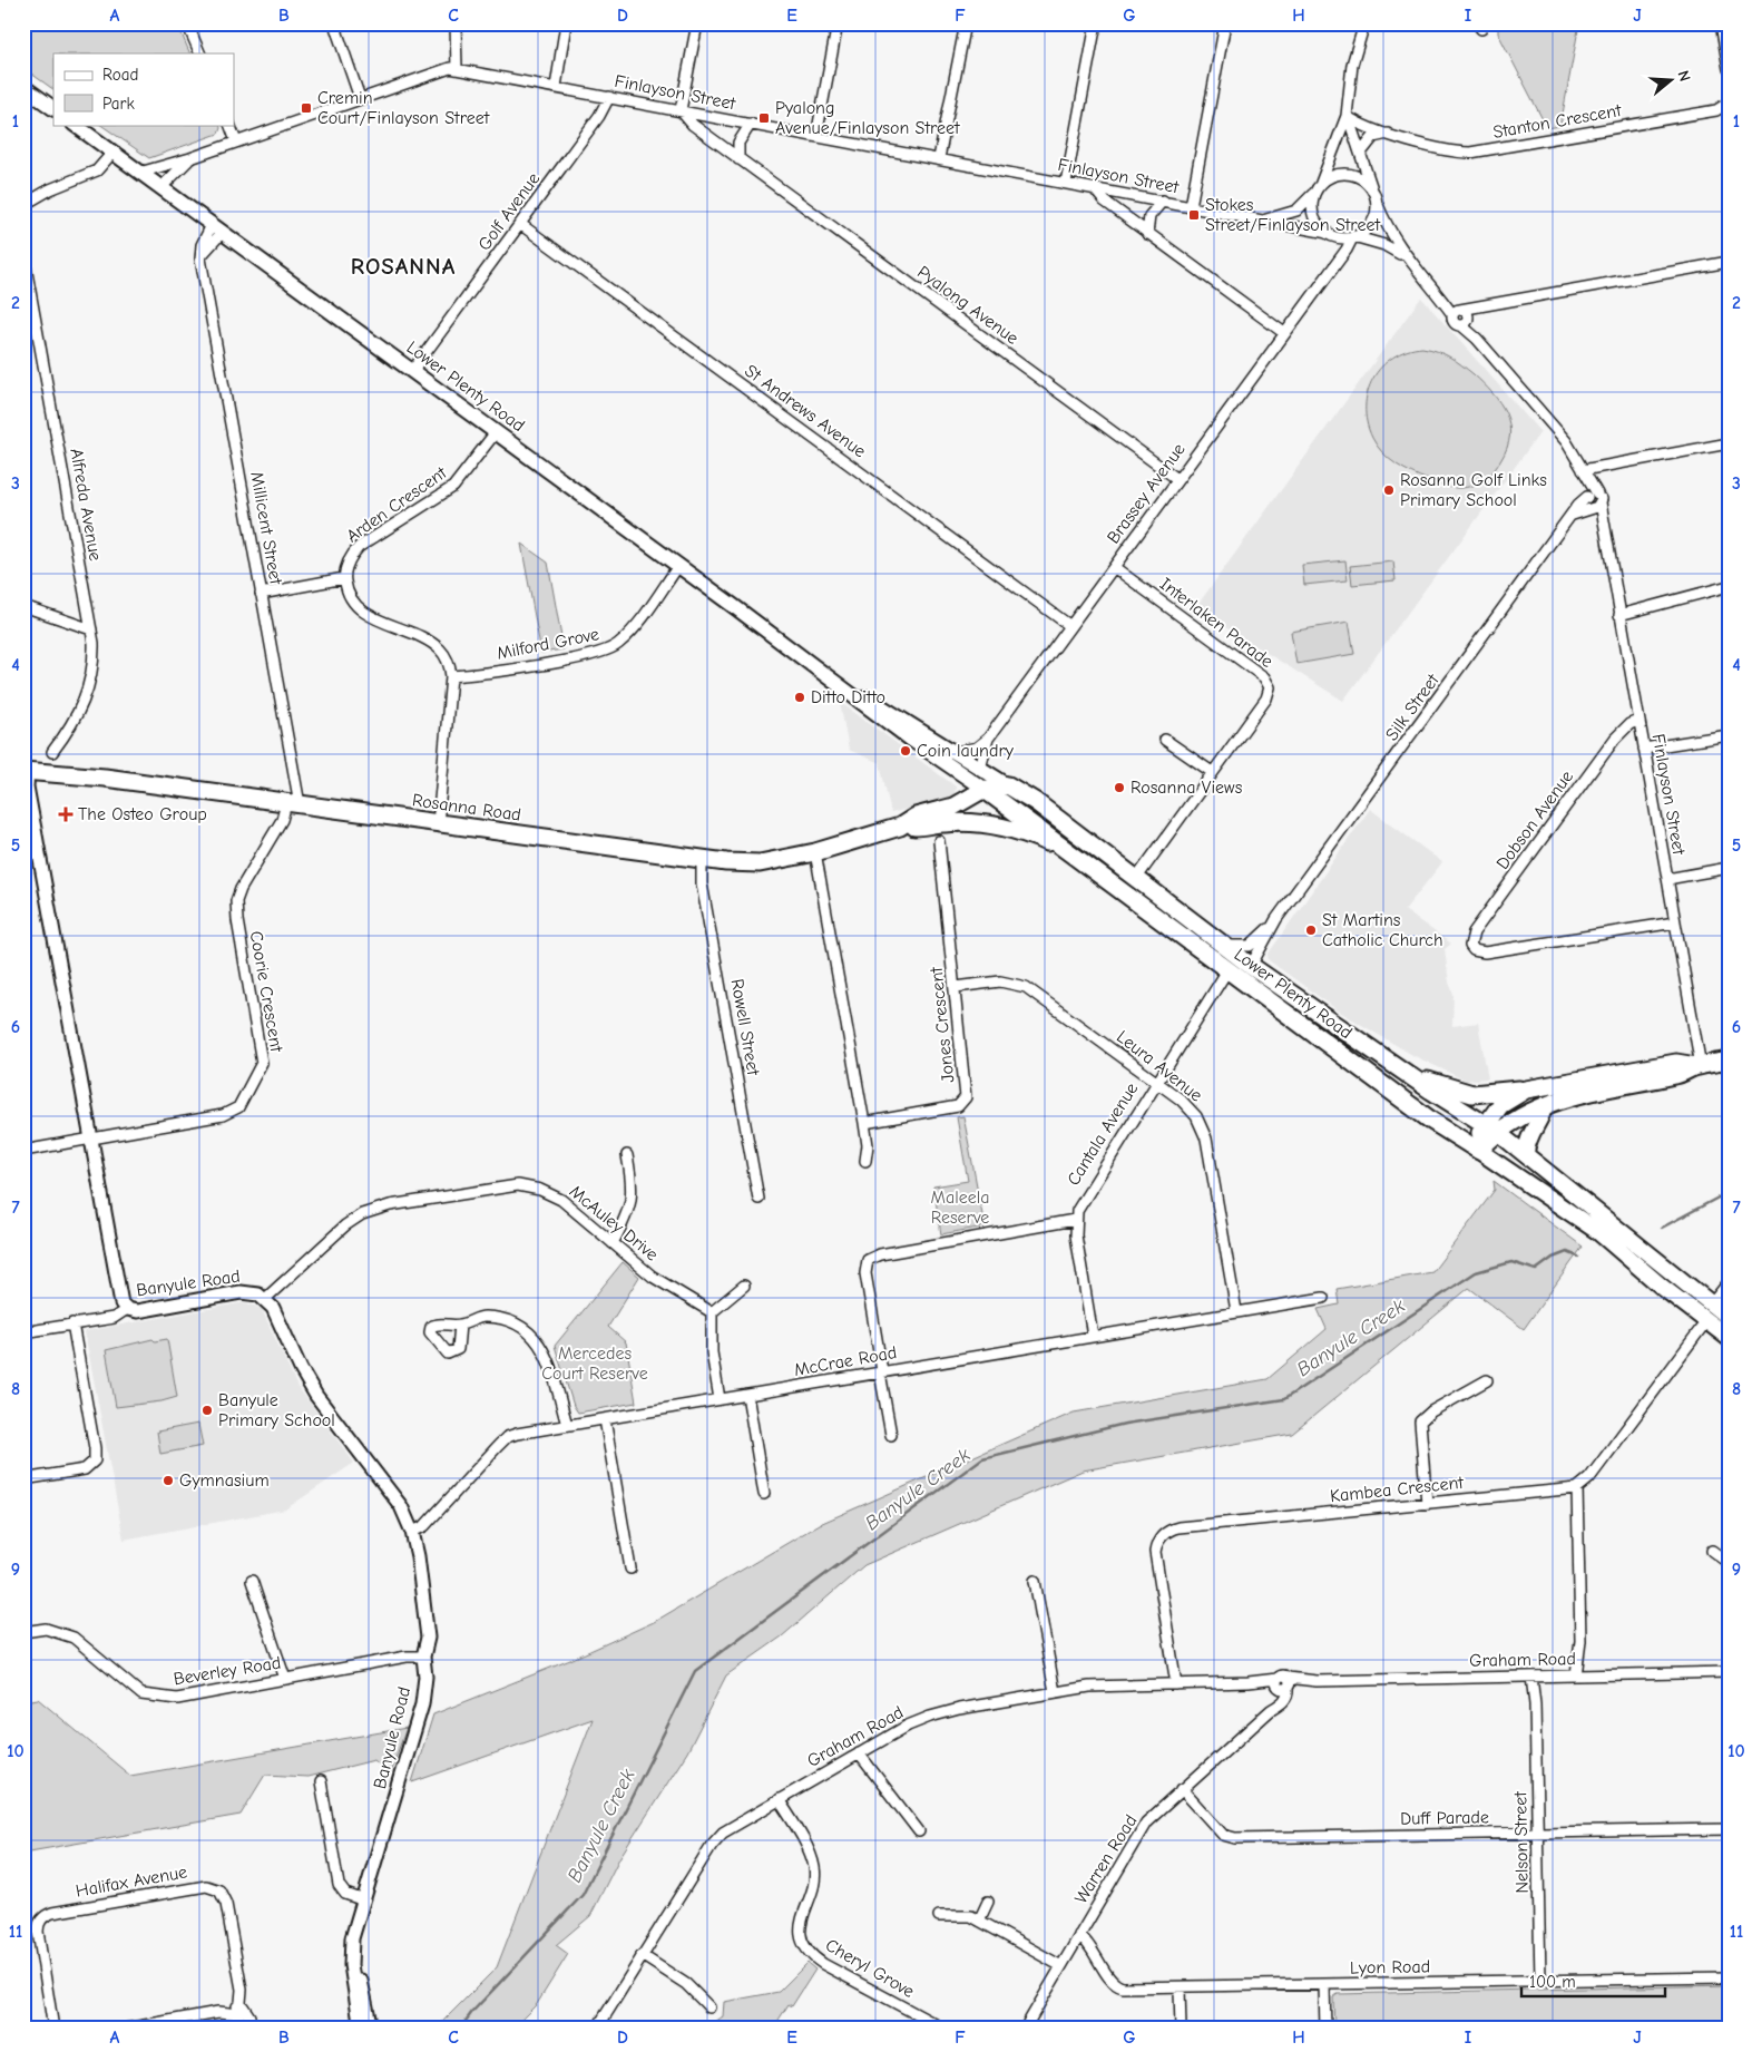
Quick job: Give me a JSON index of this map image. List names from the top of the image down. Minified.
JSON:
{"streets":{"highway":["Lower Plenty Road","Rosanna Road"],"street":["Finlayson Street","Stanton Crescent","Golf Avenue","Pyalong Avenue","St Andrews Avenue","Brassey Avenue","Alfreda Avenue","Arden Crescent","Millicent Street","Interlaken Parade","Milford Grove","Silk Street","Dobson Avenue","Coorie Crescent","Jones Crescent","Rowell Street","Leura Avenue","Cantala Avenue","McAuley Drive","Banyule Road","McCrae Road","Kambea Crescent","Graham Road","Beverley Road","Duff Parade","Nelson Street","Warren Road","Halifax Avenue","Lyon Road","Cheryl Grove"]},"crossings":[["Finlayson Street","Stanton Crescent"],["Finlayson Street","Golf Avenue"],["Finlayson Street","Pyalong Avenue"],["Finlayson Street","Lower Plenty Road"],["Finlayson Street","Brassey Avenue"],["Finlayson Street","Silk Street"],["Finlayson Street","Dobson Avenue"],["Golf Avenue","Lower Plenty Road"],["Golf Avenue","St Andrews Avenue"],["Pyalong Avenue","Brassey Avenue"],["Lower Plenty Road","Brassey Avenue"],["Lower Plenty Road","Arden Crescent"],["Lower Plenty Road","Millicent Street"],["Lower Plenty Road","Interlaken Parade"],["Lower Plenty Road","Milford Grove"],["Lower Plenty Road","Silk Street"],["Lower Plenty Road","Rosanna Road"],["Lower Plenty Road","Cantala Avenue"],["St Andrews Avenue","Brassey Avenue"],["Brassey Avenue","Interlaken Parade"],["Millicent Street","Rosanna Road"],["Millicent Street","Coorie Crescent"],["Rosanna Road","Coorie Crescent"],["Rosanna Road","Rowell Street"],["Rosanna Road","Banyule Road"],["Coorie Crescent","Banyule Road"],["Jones Crescent","Leura Avenue"],["Leura Avenue","Cantala Avenue"],["Leura Avenue","McCrae Road"],["McAuley Drive","Banyule Road"],["Banyule Road","McCrae Road"],["Banyule Road","Beverley Road"],["Kambea Crescent","Graham Road"],["Graham Road","Nelson Street"],["Graham Road","Warren Road"],["Graham Road","Cheryl Grove"],["Duff Parade","Nelson Street"],["Duff Parade","Warren Road"],["Nelson Street","Lyon Road"],["Warren Road","Lyon Road"]],"districts":["ROSANNA"],"water":["Banyule Creek"],"parks":["Maleela Reserve","Mercedes Court Reserve"],"places":{"transit":["Cremin Court/Finlayson Street","Pyalong Avenue/Finlayson Street","Stokes Street/Finlayson Street"],"other":["Rosanna Golf Links Primary School","Ditto Ditto","Coin laundry","Rosanna Views","St Martins Catholic Church","Banyule Primary School","Gymnasium"],"health":["The Osteo Group"]},"legend":["Road","Park"],"scale_bar":"100 m","north":"right","grid":{"columns":["A","B","C","D","E","F","G","H","I","J"],"rows":["1","2","3","4","5","6","7","8","9","10","11"]}}
